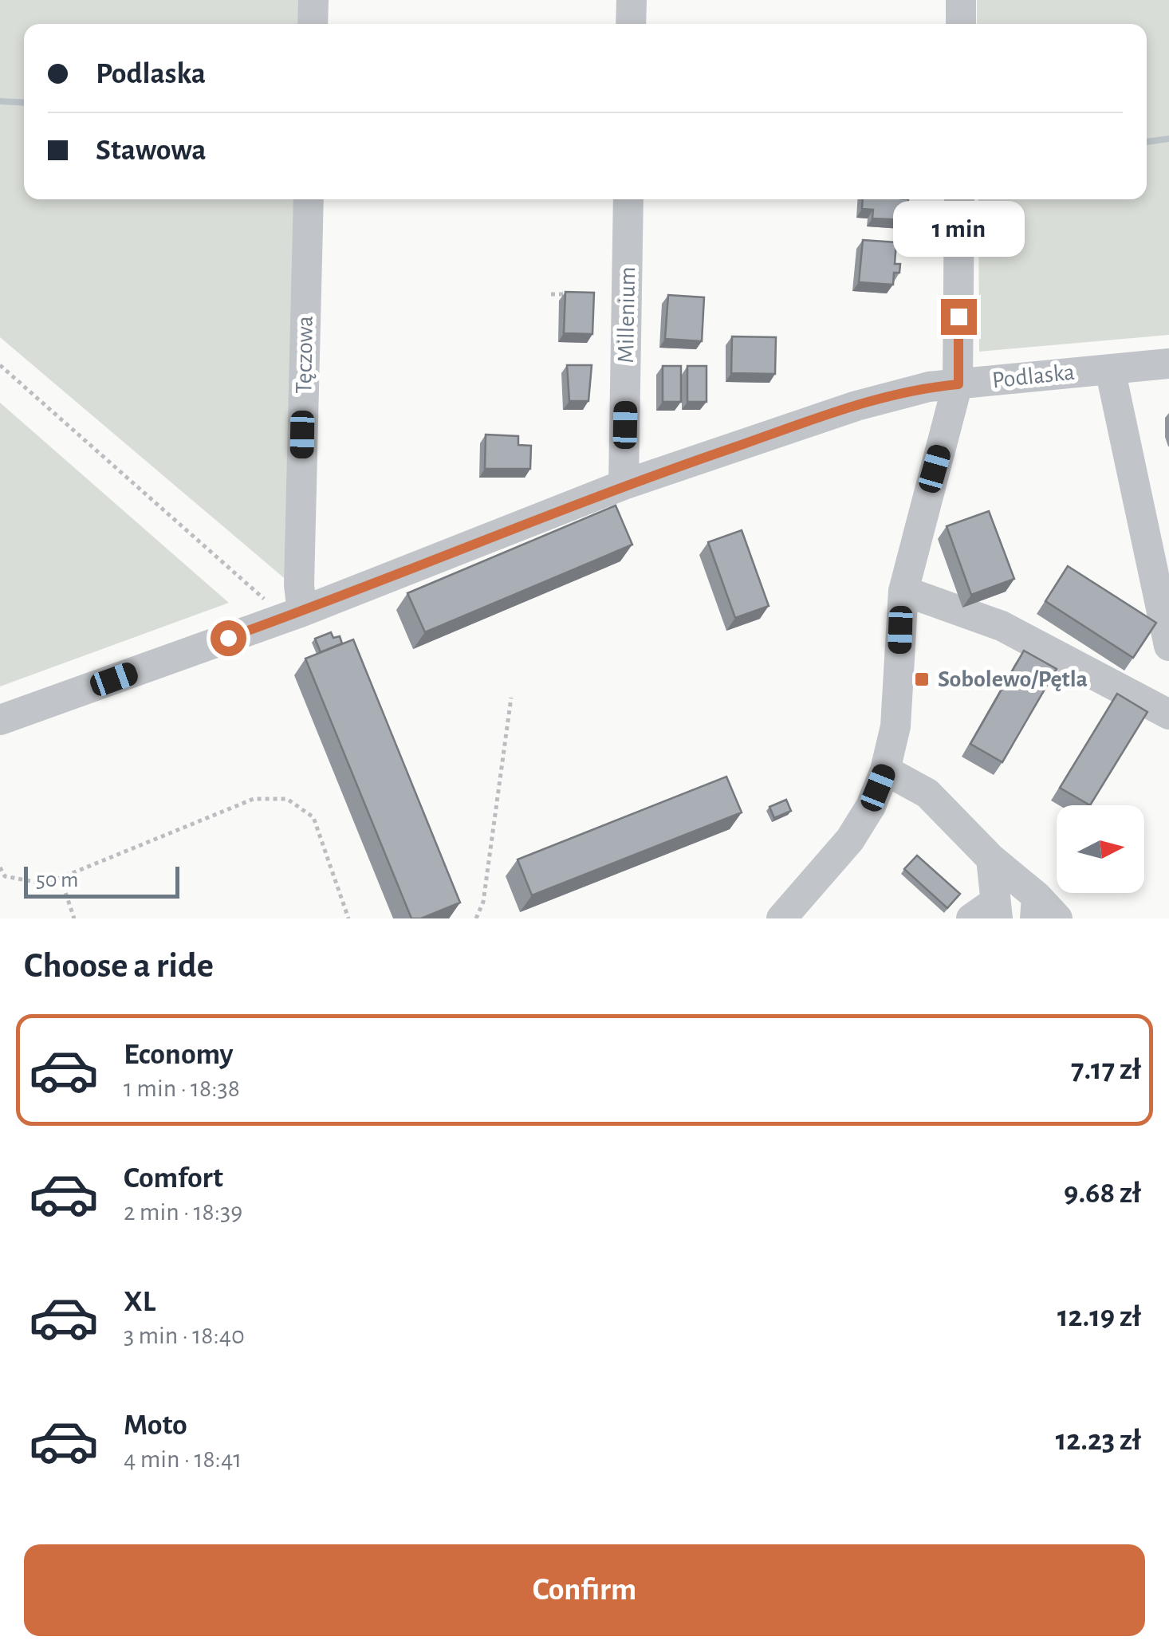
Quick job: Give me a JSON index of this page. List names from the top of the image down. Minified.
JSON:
{"streets":{"street":["Millenium","Tęczowa","Podlaska"]},"crossings":[["Millenium","Podlaska"],["Tęczowa","Podlaska"]],"places":{"transit":["Sobolewo/Pętla"]},"scale_bar":"50 m","north":"right","page":{"banner":["Podlaska","Stawowa"],"bubble":"1 min","scale":"50 m","heading":"Choose a ride","list":[{"name":"Economy","note":"1 min · 18:38","value":"7.17 zł"},{"name":"Comfort","note":"2 min · 18:39","value":"9.68 zł"},{"name":"XL","note":"3 min · 18:40","value":"12.19 zł"},{"name":"Moto","note":"4 min · 18:41","value":"12.23 zł"}],"buttons":"Confirm"}}
